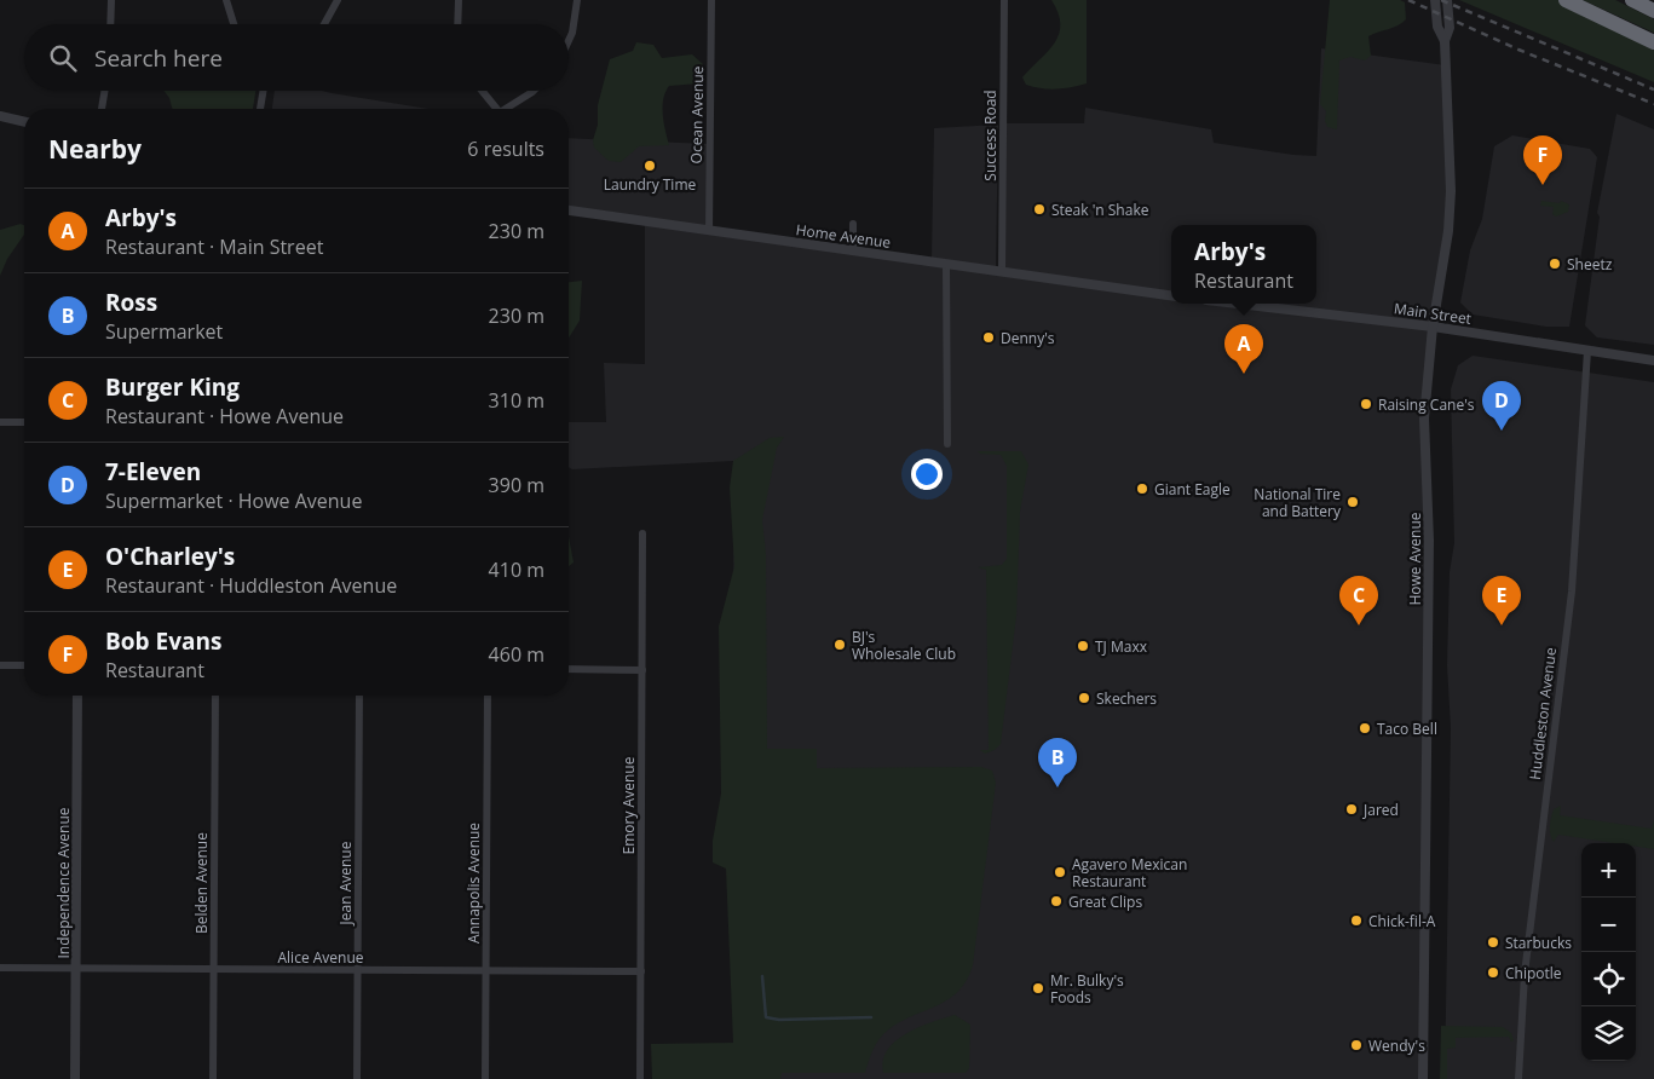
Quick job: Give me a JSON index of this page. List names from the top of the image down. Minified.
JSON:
{"streets":{"street":["Ocean Avenue","Success Road","Home Avenue","Main Street","Howe Avenue","Huddleston Avenue","Emory Avenue","Independence Avenue","Belden Avenue","Jean Avenue","Annapolis Avenue","Alice Avenue"]},"crossings":[["Ocean Avenue","Home Avenue"],["Success Road","Home Avenue"],["Main Street","Howe Avenue"],["Main Street","Huddleston Avenue"],["Emory Avenue","Alice Avenue"],["Independence Avenue","Alice Avenue"],["Belden Avenue","Alice Avenue"],["Jean Avenue","Alice Avenue"],["Annapolis Avenue","Alice Avenue"]],"places":["Laundry Time","Steak 'n Shake","Sheetz","Denny's","Raising Cane's","Giant Eagle","National Tire and Battery","BJ's Wholesale Club","TJ Maxx","Skechers","Taco Bell","Jared","Agavero Mexican Restaurant","Great Clips","Chick-fil-A","Starbucks","Chipotle","Mr. Bulky's Foods","Wendy's"],"page":{"search":"Search here","heading":["Nearby","6 results"],"pins":["F","A","D","C","E","B"],"list":[{"mark":"A","name":"Arby's","note":"Restaurant · Main Street","value":"230 m"},{"mark":"B","name":"Ross","note":"Supermarket","value":"230 m"},{"mark":"C","name":"Burger King","note":"Restaurant · Howe Avenue","value":"310 m"},{"mark":"D","name":"7-Eleven","note":"Supermarket · Howe Avenue","value":"390 m"},{"mark":"E","name":"O'Charley's","note":"Restaurant · Huddleston Avenue","value":"410 m"},{"mark":"F","name":"Bob Evans","note":"Restaurant","value":"460 m"}],"popup":["Arby's","Restaurant"],"map_buttons":["+","−"]}}
